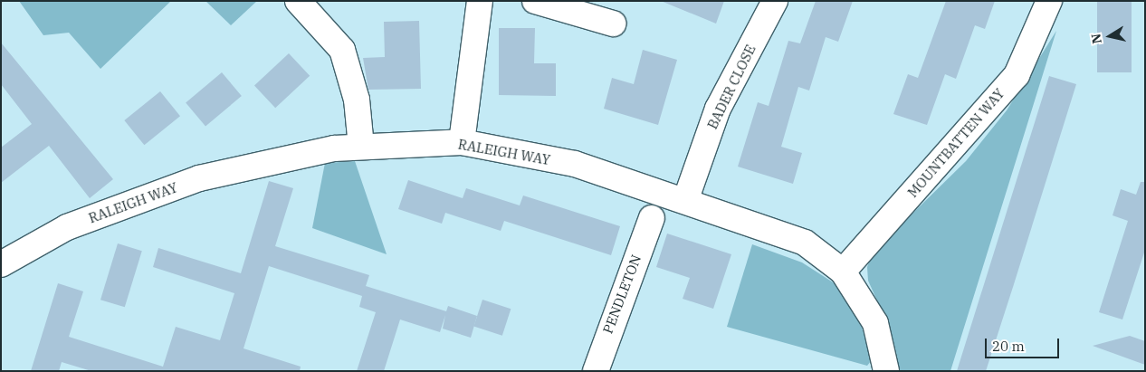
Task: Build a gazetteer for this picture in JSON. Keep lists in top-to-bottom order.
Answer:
{
  "streets": {
    "street": [
      "BADER CLOSE",
      "MOUNTBATTEN WAY",
      "RALEIGH WAY",
      "PENDLETON"
    ]
  },
  "crossings": [
    ["BADER CLOSE", "RALEIGH WAY"],
    ["MOUNTBATTEN WAY", "RALEIGH WAY"]
  ],
  "scale_bar": "20 m",
  "north": "left"
}
